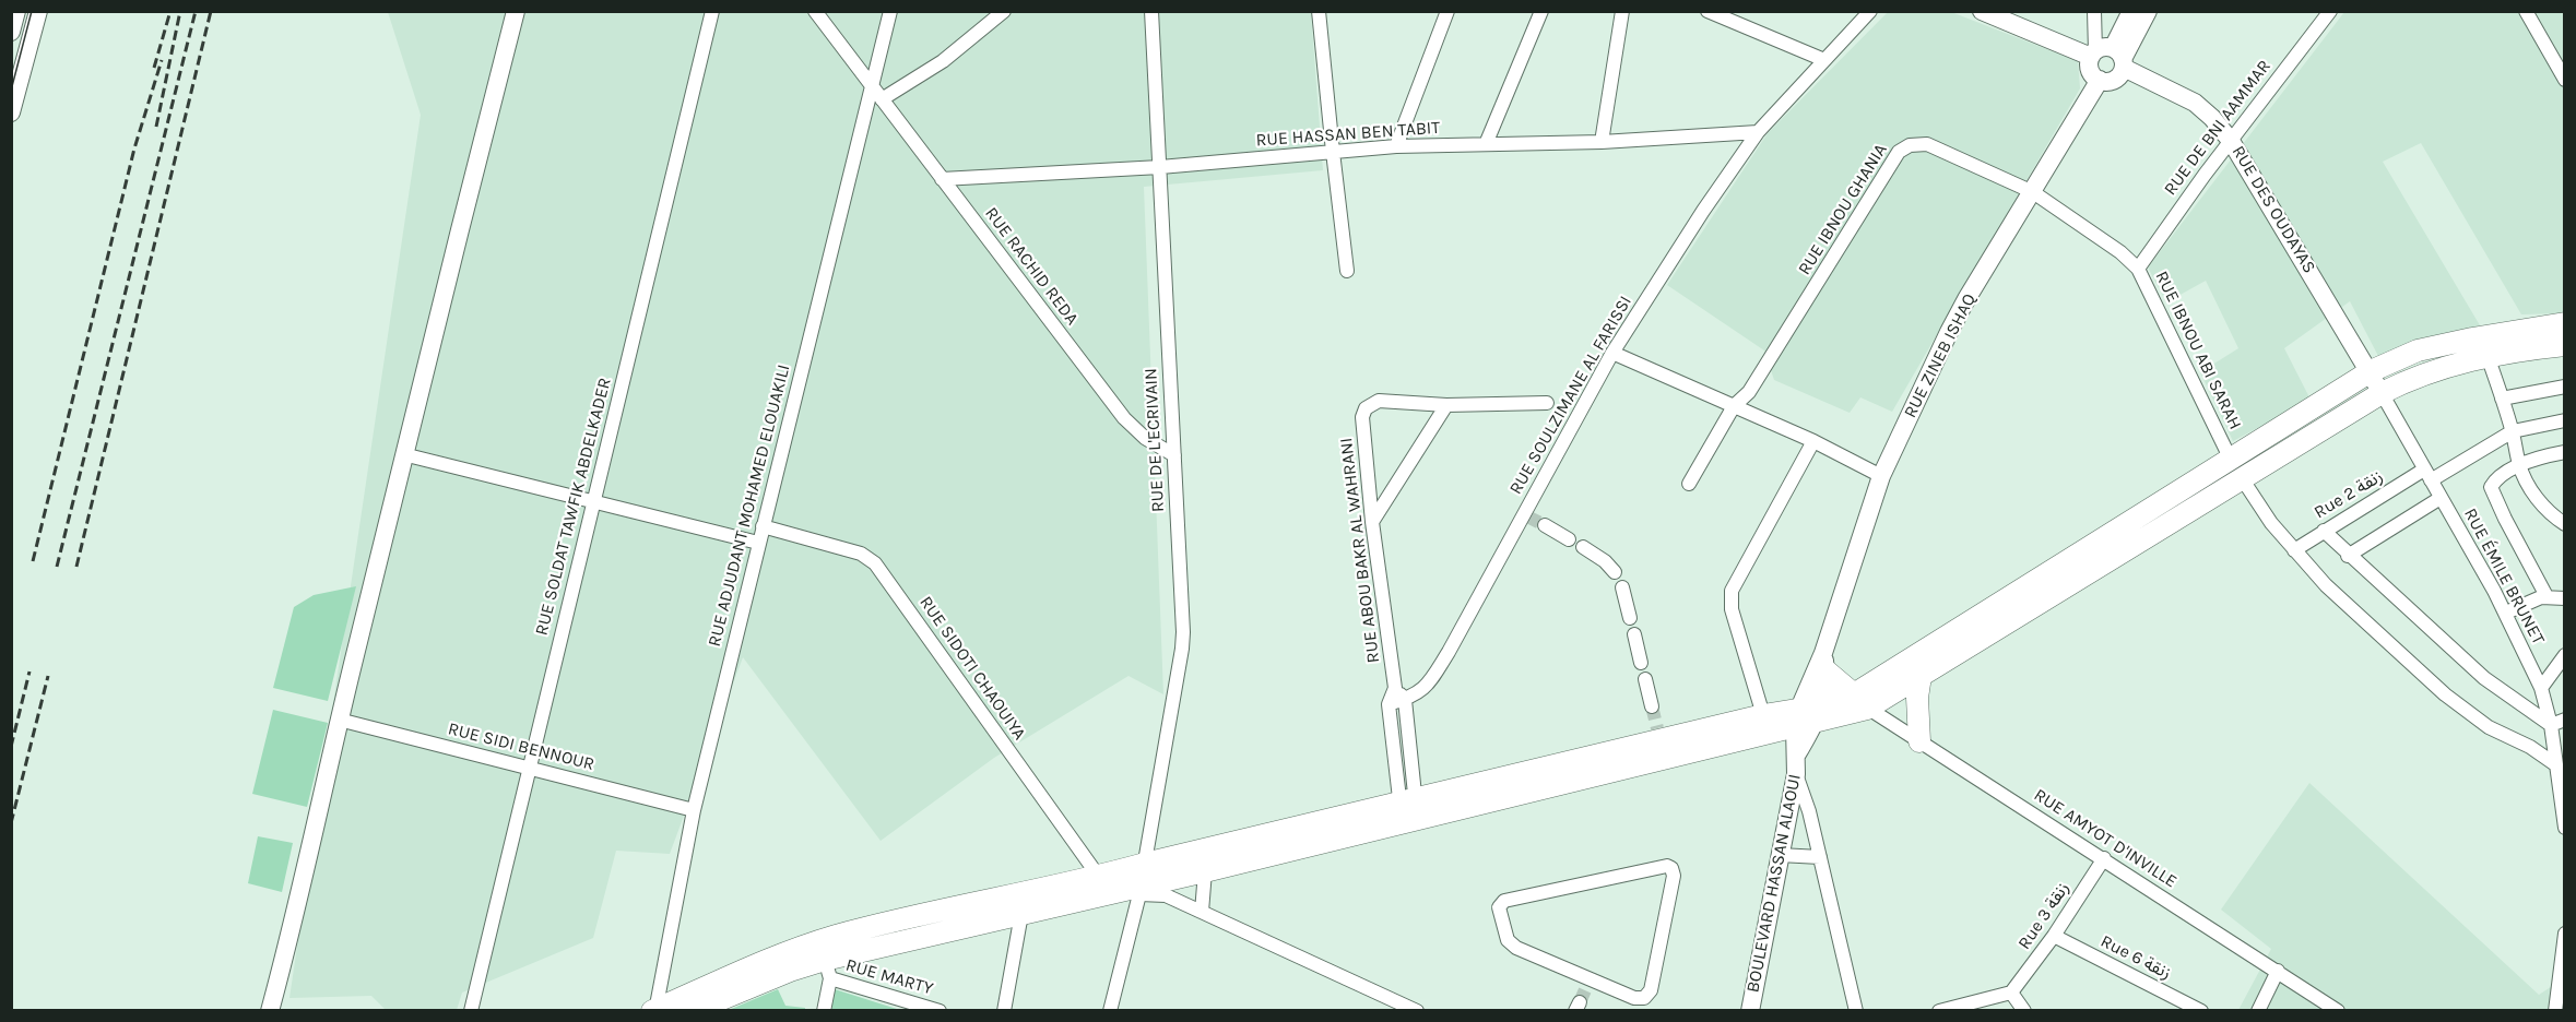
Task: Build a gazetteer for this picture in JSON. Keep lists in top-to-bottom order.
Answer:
{
  "streets": {
    "street": [
      "RUE DE BNI AAMMAR",
      "RUE HASSAN BEN TABIT",
      "RUE IBNOU GHANIA",
      "RUE DES OUDAYAS",
      "RUE RACHID REDA",
      "RUE IBNOU ABI SARAH",
      "RUE ZINEB ISHAQ",
      "RUE SOULZIMANE AL FARISSI",
      "RUE DE L'ECRIVAIN",
      "Rue 2 زنقة",
      "RUE ADJUDANT MOHAMED ELOUAKILI",
      "RUE SOLDAT TAWFIK ABDELKADER",
      "RUE ABOU BAKR AL WAHRANI",
      "RUE ÉMILE BRUNET",
      "RUE SIDOTI CHAOUIYA",
      "RUE SIDI BENNOUR",
      "RUE AMYOT D'INVILLE",
      "BOULEVARD HASSAN ALAOUI",
      "Rue 3 زنقة",
      "Rue 6 زنقة",
      "RUE MARTY"
    ]
  },
  "crossings": [
    ["RUE DE BNI AAMMAR", "RUE DES OUDAYAS"],
    ["RUE DE BNI AAMMAR", "RUE IBNOU ABI SARAH"],
    ["RUE HASSAN BEN TABIT", "RUE RACHID REDA"],
    ["RUE HASSAN BEN TABIT", "RUE SOULZIMANE AL FARISSI"],
    ["RUE HASSAN BEN TABIT", "RUE DE L'ECRIVAIN"],
    ["RUE IBNOU GHANIA", "RUE IBNOU ABI SARAH"],
    ["RUE IBNOU GHANIA", "RUE ZINEB ISHAQ"],
    ["RUE DES OUDAYAS", "RUE ÉMILE BRUNET"],
    ["RUE RACHID REDA", "RUE DE L'ECRIVAIN"],
    ["RUE RACHID REDA", "RUE ADJUDANT MOHAMED ELOUAKILI"],
    ["RUE IBNOU ABI SARAH", "RUE ZINEB ISHAQ"],
    ["RUE ZINEB ISHAQ", "BOULEVARD HASSAN ALAOUI"],
    ["RUE SOULZIMANE AL FARISSI", "RUE ABOU BAKR AL WAHRANI"],
    ["Rue 2 زنقة", "RUE ÉMILE BRUNET"],
    ["RUE ADJUDANT MOHAMED ELOUAKILI", "RUE SIDOTI CHAOUIYA"],
    ["RUE ADJUDANT MOHAMED ELOUAKILI", "RUE SIDI BENNOUR"],
    ["RUE SOLDAT TAWFIK ABDELKADER", "RUE SIDI BENNOUR"],
    ["RUE AMYOT D'INVILLE", "Rue 3 زنقة"],
    ["Rue 3 زنقة", "Rue 6 زنقة"]
  ]
}
